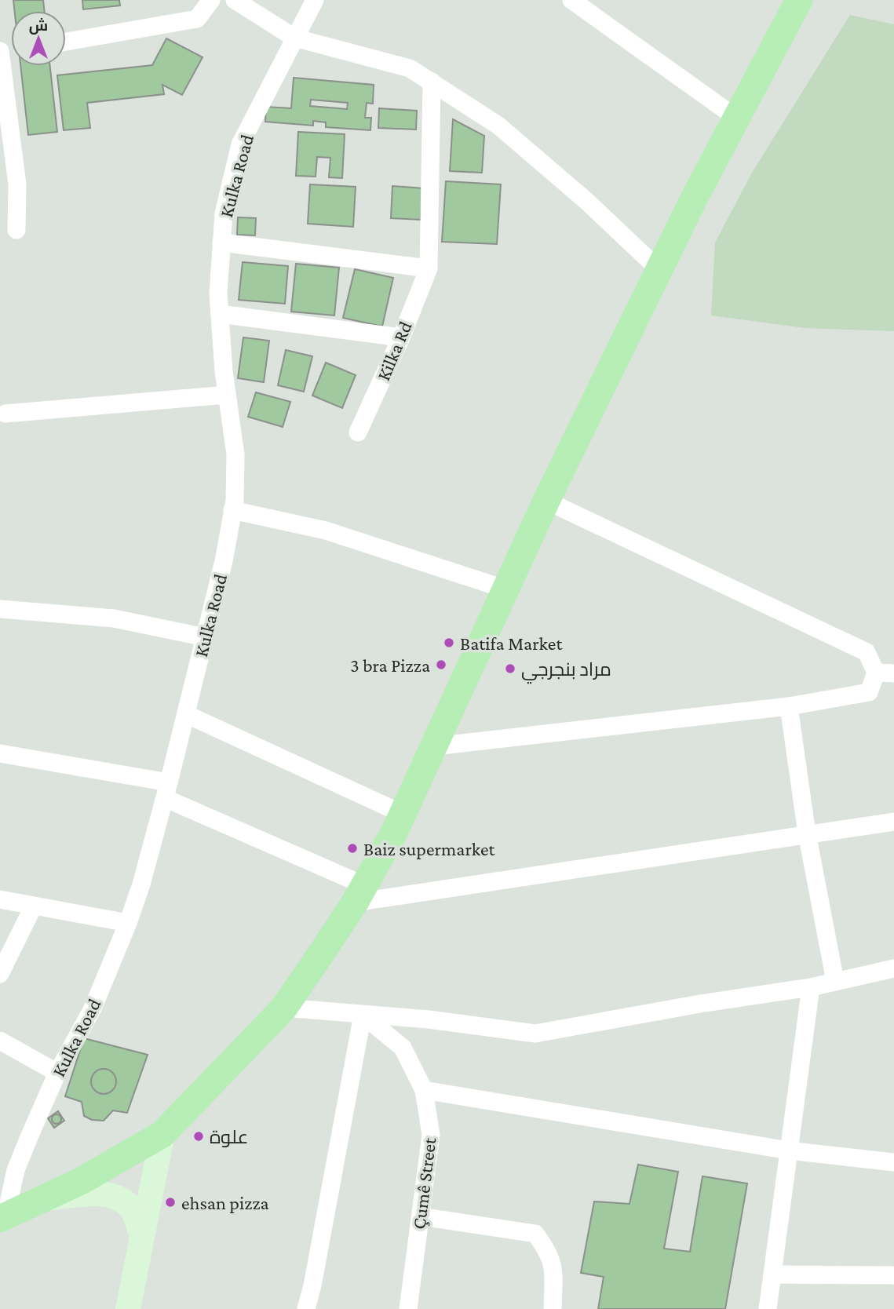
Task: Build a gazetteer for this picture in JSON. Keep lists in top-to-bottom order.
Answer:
{
  "streets": {
    "street": ["Kulka Road", "Kilka Rd", "Çumê Street"]
  },
  "places": [
    "Batifa Market",
    "3 bra Pizza",
    "مراد بنجرجي",
    "Baiz supermarket",
    "علوة",
    "ehsan pizza"
  ],
  "north": "top"
}
